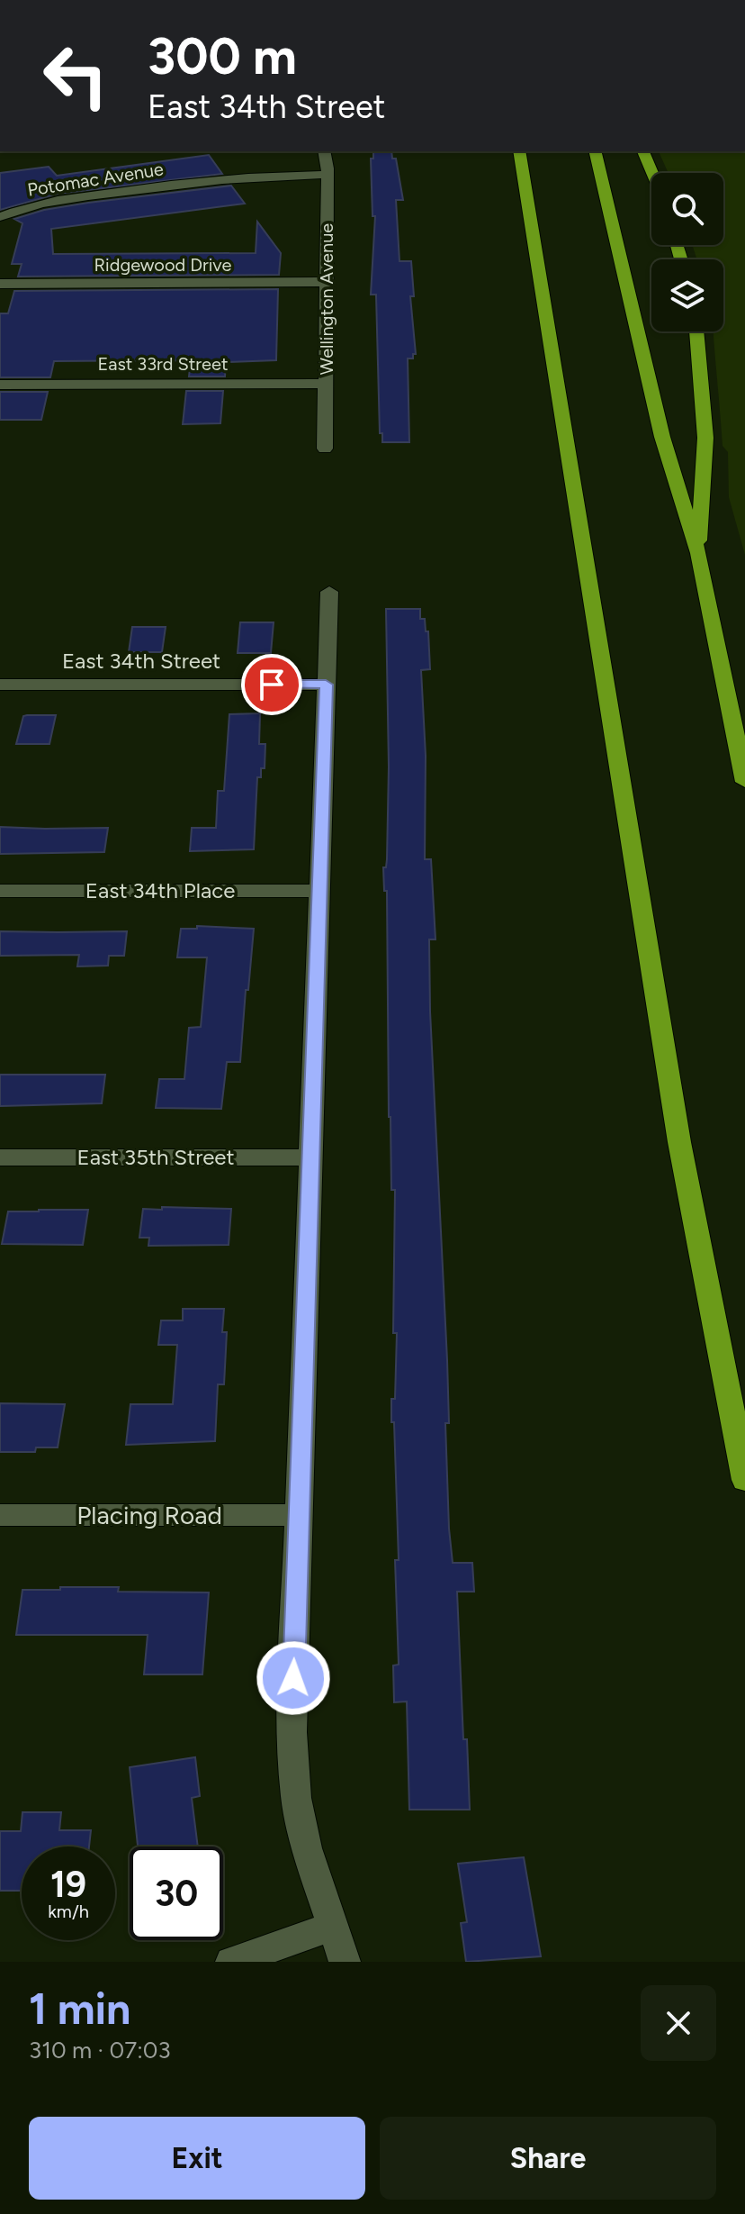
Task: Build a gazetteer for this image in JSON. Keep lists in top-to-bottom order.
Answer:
{
  "streets": {
    "street": [
      "Potomac Avenue",
      "Ridgewood Drive",
      "Wellington Avenue",
      "East 33rd Street",
      "East 34th Street",
      "East 34th Place",
      "East 35th Street",
      "Placing Road"
    ]
  },
  "crossings": [
    ["Potomac Avenue", "Wellington Avenue"],
    ["Ridgewood Drive", "Wellington Avenue"],
    ["Wellington Avenue", "East 33rd Street"]
  ],
  "page": {
    "turn": ["300 m", "East 34th Street"],
    "speed": "19 km/h",
    "limit": "30",
    "heading": ["1 min", "310 m · 07:03"],
    "buttons": ["Exit", "Share"]
  }
}
